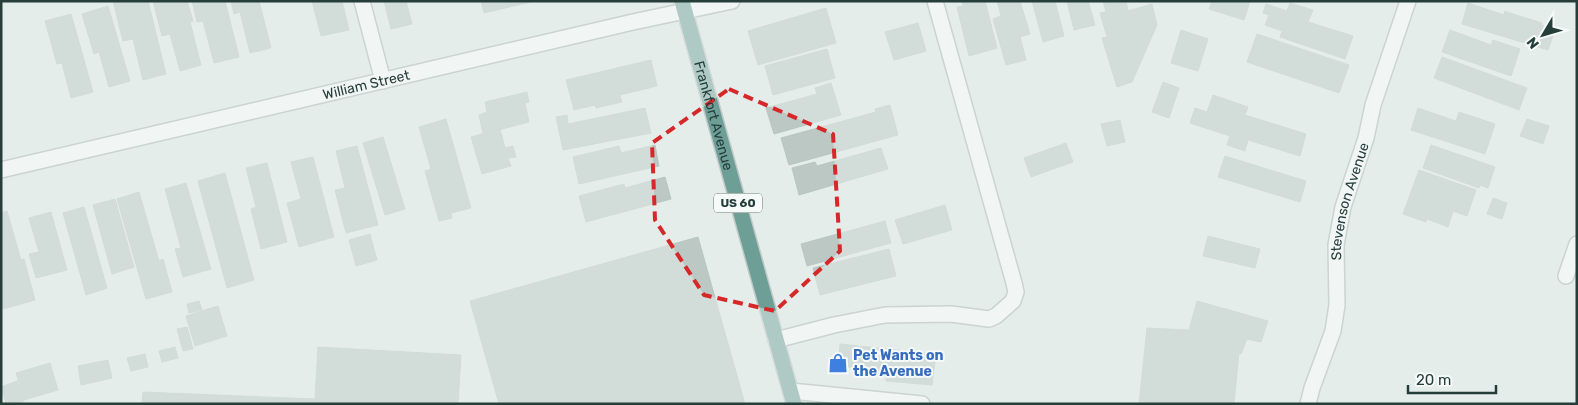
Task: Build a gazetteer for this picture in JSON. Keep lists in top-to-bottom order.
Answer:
{
  "streets": {
    "main road": ["Frankfort Avenue", "US 60"],
    "street": ["William Street", "Stevenson Avenue"]
  },
  "crossings": [
    ["William Street", "Frankfort Avenue"]
  ],
  "places": {
    "shop": ["Pet Wants on the Avenue"]
  },
  "scale_bar": "20 m",
  "north": "bottom left"
}
